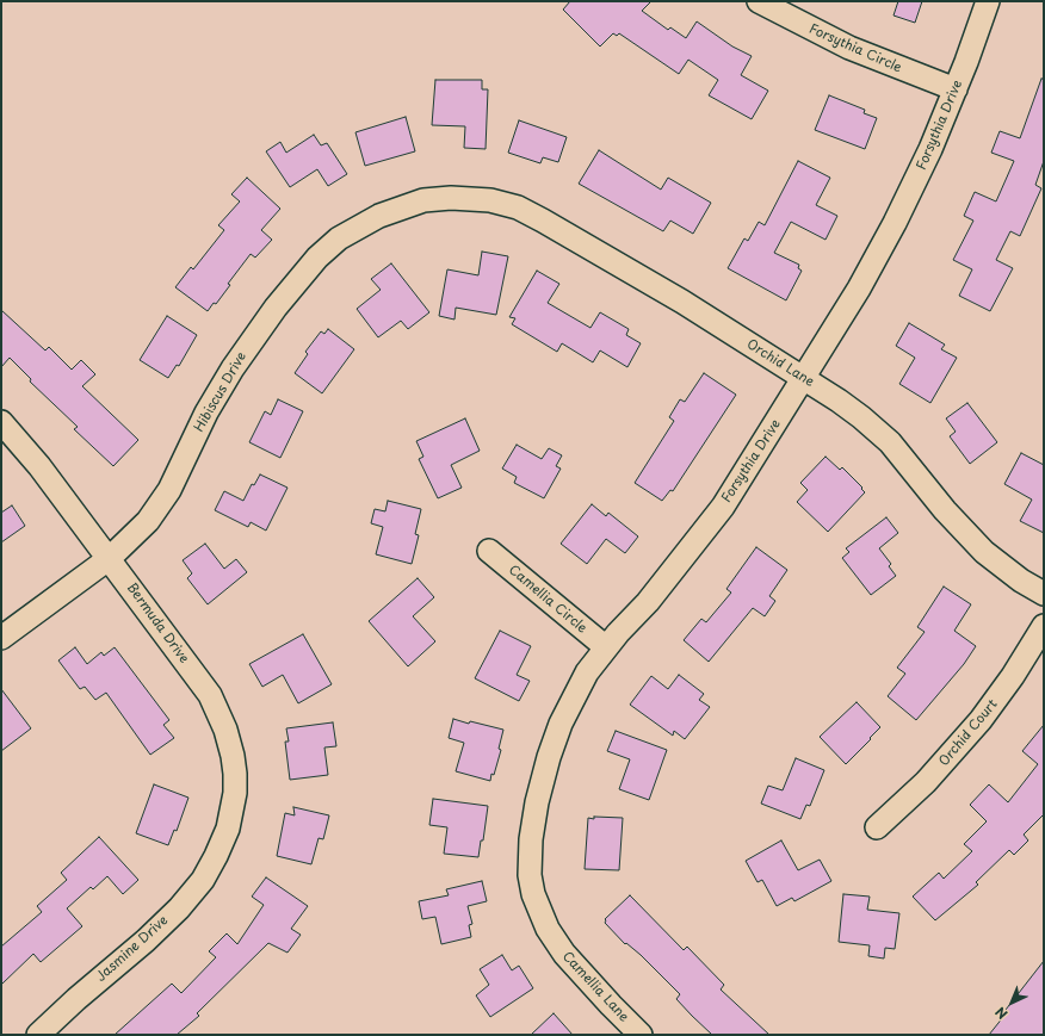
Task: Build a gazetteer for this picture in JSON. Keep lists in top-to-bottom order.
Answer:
{
  "streets": {
    "street": [
      "Forsythia Circle",
      "Forsythia Drive",
      "Orchid Lane",
      "Hibiscus Drive",
      "Camellia Circle",
      "Bermuda Drive",
      "Orchid Court",
      "Jasmine Drive",
      "Camellia Lane"
    ]
  },
  "crossings": [
    ["Forsythia Circle", "Forsythia Drive"],
    ["Forsythia Drive", "Orchid Lane"],
    ["Forsythia Drive", "Camellia Circle"],
    ["Forsythia Drive", "Camellia Lane"],
    ["Orchid Lane", "Hibiscus Drive"],
    ["Hibiscus Drive", "Bermuda Drive"],
    ["Bermuda Drive", "Jasmine Drive"]
  ],
  "north": "bottom left"
}
